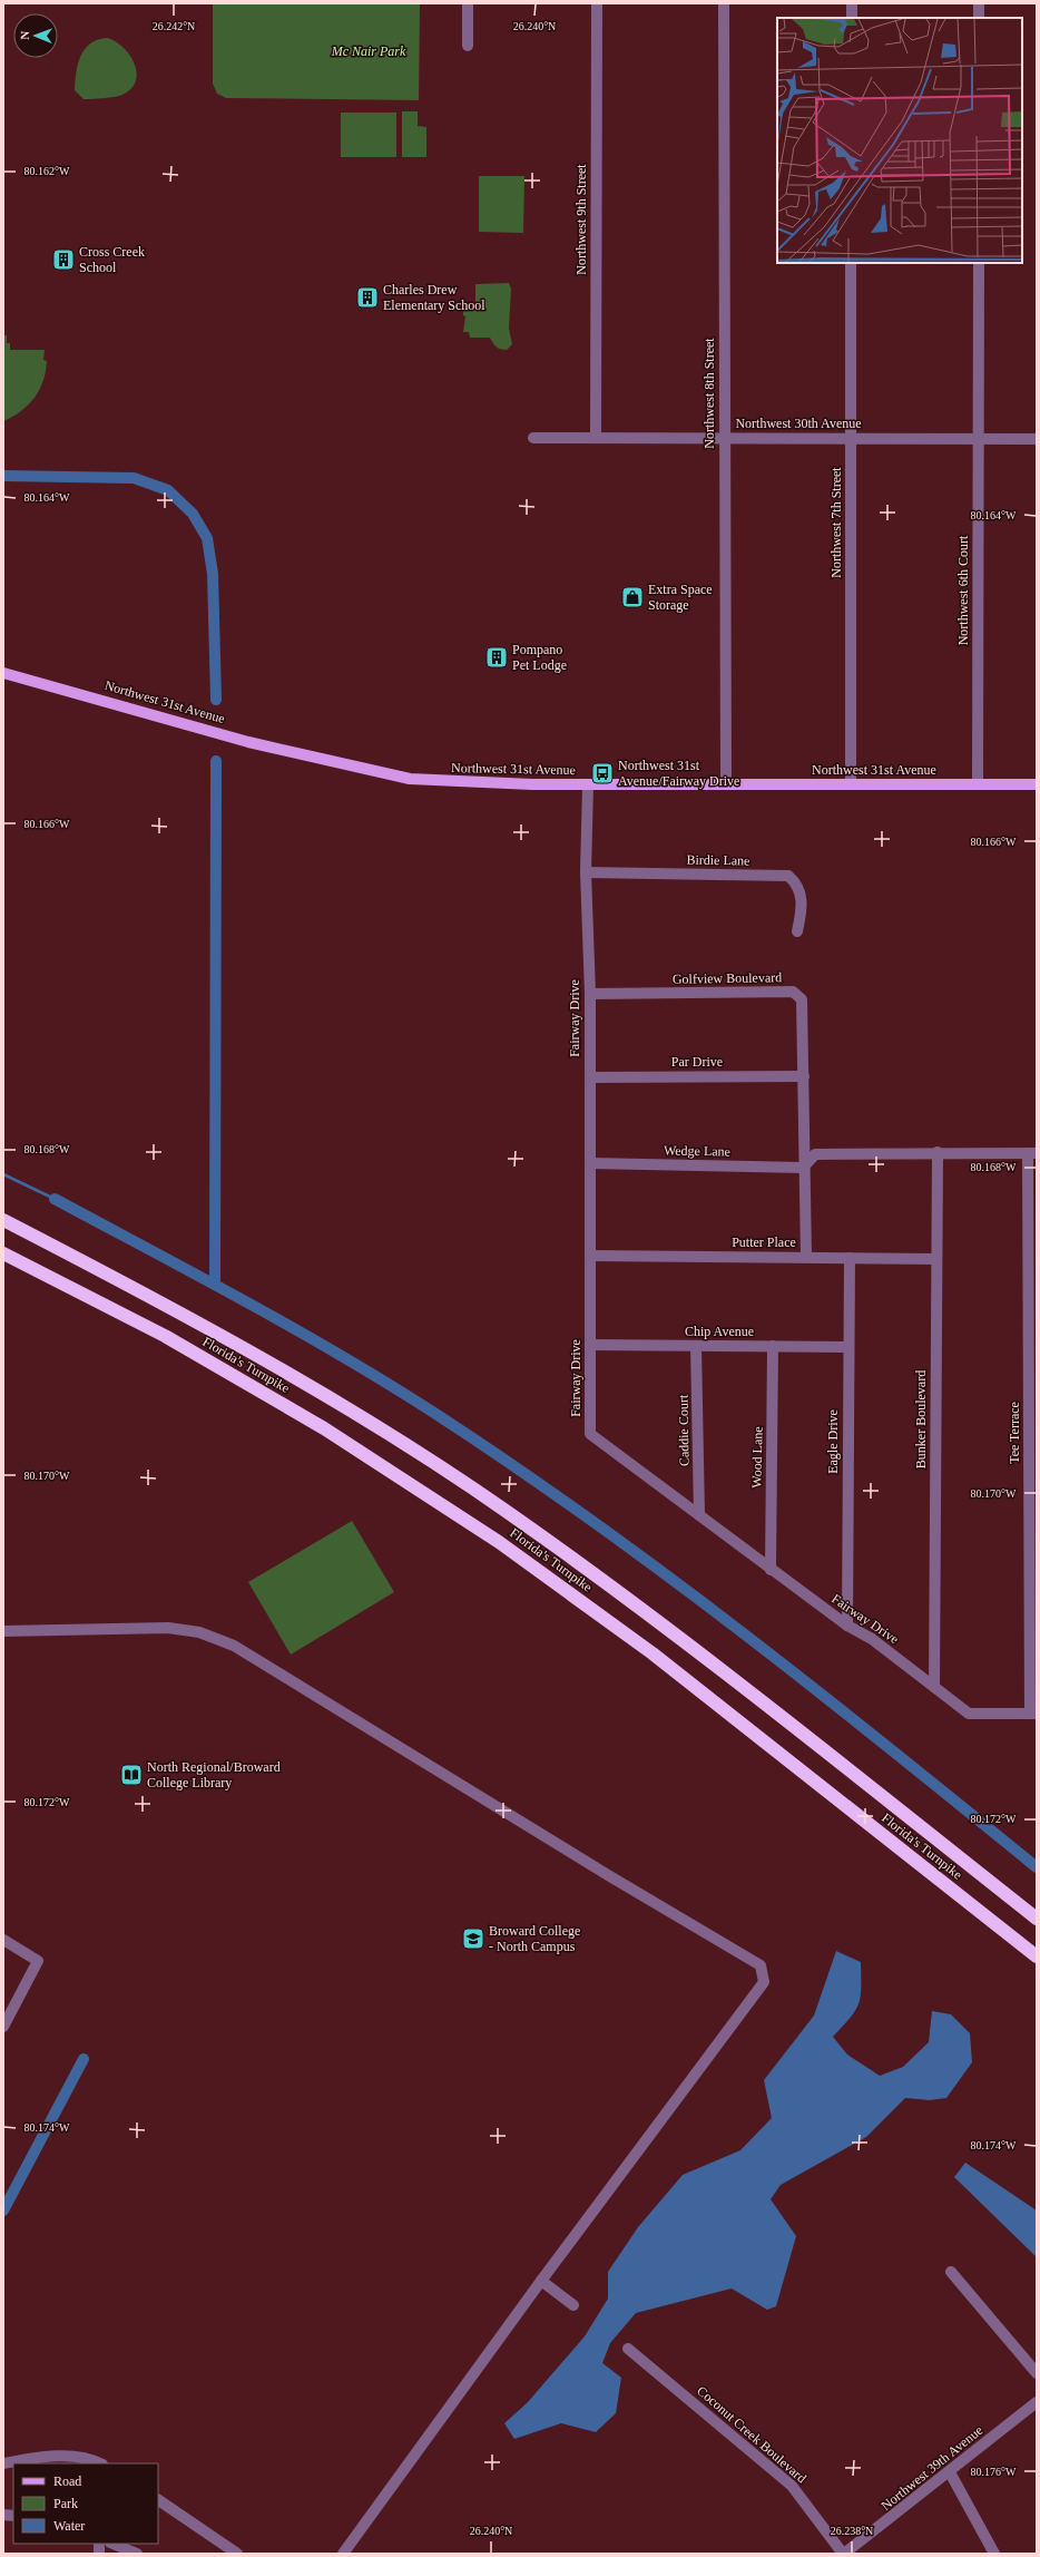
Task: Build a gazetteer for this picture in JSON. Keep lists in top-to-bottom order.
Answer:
{
  "streets": {
    "highway": ["Florida's Turnpike"],
    "main road": ["Northwest 31st Avenue"],
    "street": [
      "Northwest 9th Street",
      "Northwest 8th Street",
      "Northwest 30th Avenue",
      "Northwest 7th Street",
      "Northwest 6th Court",
      "Birdie Lane",
      "Golfview Boulevard",
      "Fairway Drive",
      "Par Drive",
      "Wedge Lane",
      "Putter Place",
      "Chip Avenue",
      "Bunker Boulevard",
      "Caddie Court",
      "Tee Terrace",
      "Eagle Drive",
      "Wood Lane",
      "Coconut Creek Boulevard",
      "Northwest 39th Avenue"
    ]
  },
  "crossings": [
    ["Northwest 9th Street", "Northwest 30th Avenue"],
    ["Northwest 8th Street", "Northwest 30th Avenue"],
    ["Northwest 8th Street", "Northwest 31st Avenue"],
    ["Northwest 30th Avenue", "Northwest 7th Street"],
    ["Northwest 30th Avenue", "Northwest 6th Court"],
    ["Northwest 7th Street", "Northwest 31st Avenue"],
    ["Northwest 6th Court", "Northwest 31st Avenue"],
    ["Northwest 31st Avenue", "Fairway Drive"],
    ["Birdie Lane", "Fairway Drive"],
    ["Golfview Boulevard", "Fairway Drive"],
    ["Golfview Boulevard", "Par Drive"],
    ["Golfview Boulevard", "Wedge Lane"],
    ["Golfview Boulevard", "Putter Place"],
    ["Fairway Drive", "Par Drive"],
    ["Fairway Drive", "Wedge Lane"],
    ["Fairway Drive", "Putter Place"],
    ["Fairway Drive", "Chip Avenue"],
    ["Fairway Drive", "Bunker Boulevard"],
    ["Fairway Drive", "Caddie Court"],
    ["Fairway Drive", "Tee Terrace"],
    ["Fairway Drive", "Eagle Drive"],
    ["Fairway Drive", "Wood Lane"],
    ["Putter Place", "Bunker Boulevard"],
    ["Putter Place", "Eagle Drive"],
    ["Chip Avenue", "Caddie Court"],
    ["Chip Avenue", "Eagle Drive"],
    ["Chip Avenue", "Wood Lane"],
    ["Coconut Creek Boulevard", "Northwest 39th Avenue"]
  ],
  "parks": ["Mc Nair Park"],
  "places": {
    "building": ["Cross Creek School", "Charles Drew Elementary School", "Pompano Pet Lodge"],
    "shop": ["Extra Space Storage"],
    "bus stop": ["Northwest 31st Avenue/Fairway Drive"],
    "library": ["North Regional/Broward College Library"],
    "school or university": ["Broward College - North Campus"]
  },
  "legend": ["Road", "Park", "Water"],
  "north": "left",
  "coordinates": [
    "26.242°N",
    "26.240°N",
    "80.162°W",
    "80.164°W",
    "80.166°W",
    "80.168°W",
    "80.170°W",
    "80.172°W",
    "80.174°W",
    "80.176°W",
    "26.238°N"
  ]
}
